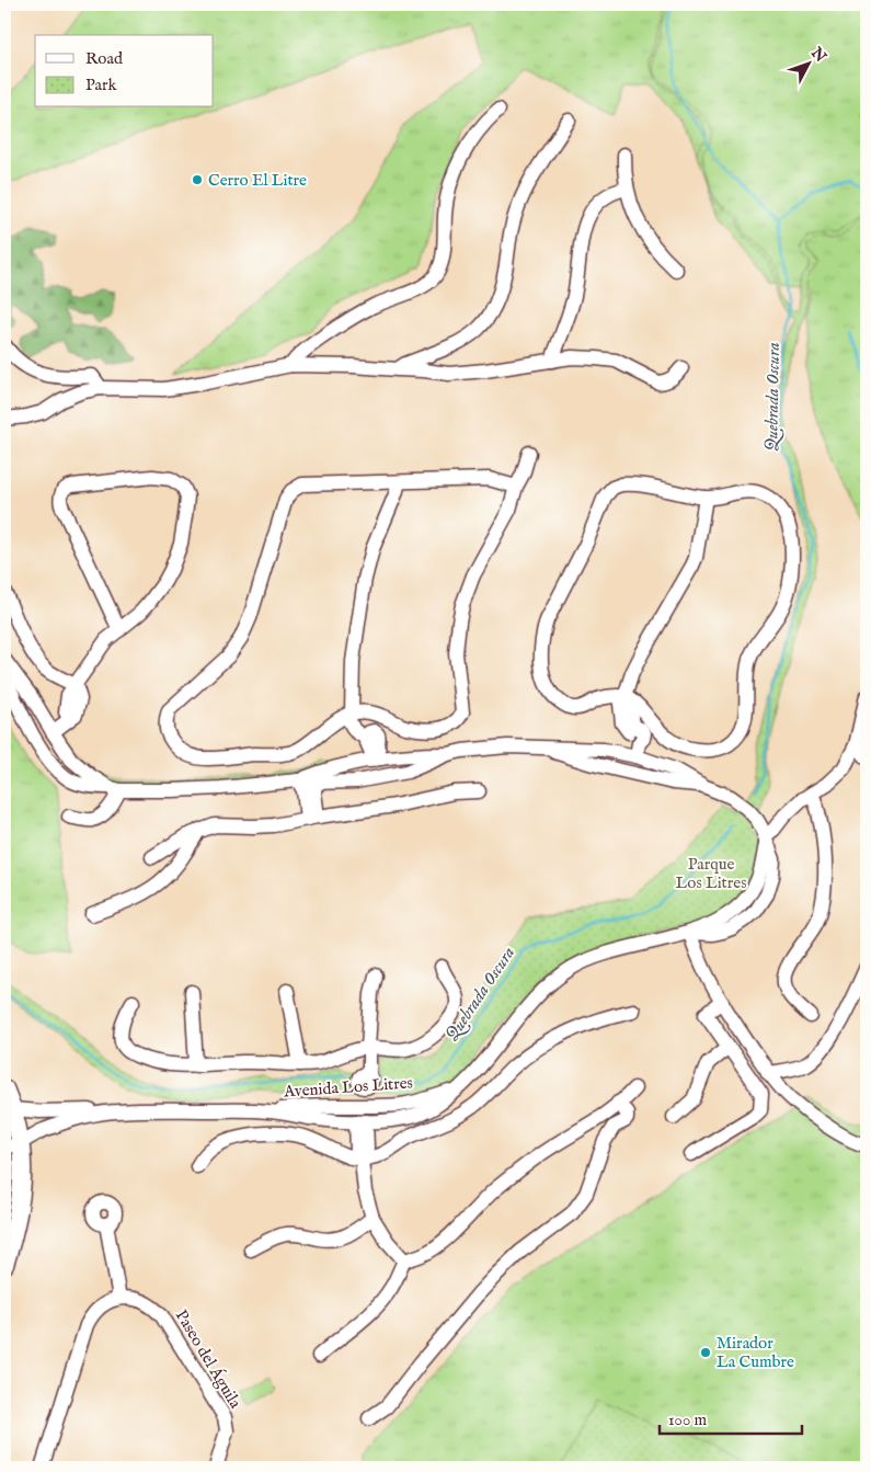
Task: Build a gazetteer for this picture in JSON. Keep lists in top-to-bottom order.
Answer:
{
  "streets": {
    "street": ["Avenida Los Litres", "Paseo del Águila"]
  },
  "water": ["Quebrada Oscura"],
  "parks": ["Parque Los Litres"],
  "places": ["Cerro El Litre", "Mirador La Cumbre"],
  "legend": ["Road", "Park"],
  "scale_bar": "100 m",
  "north": "top right"
}
